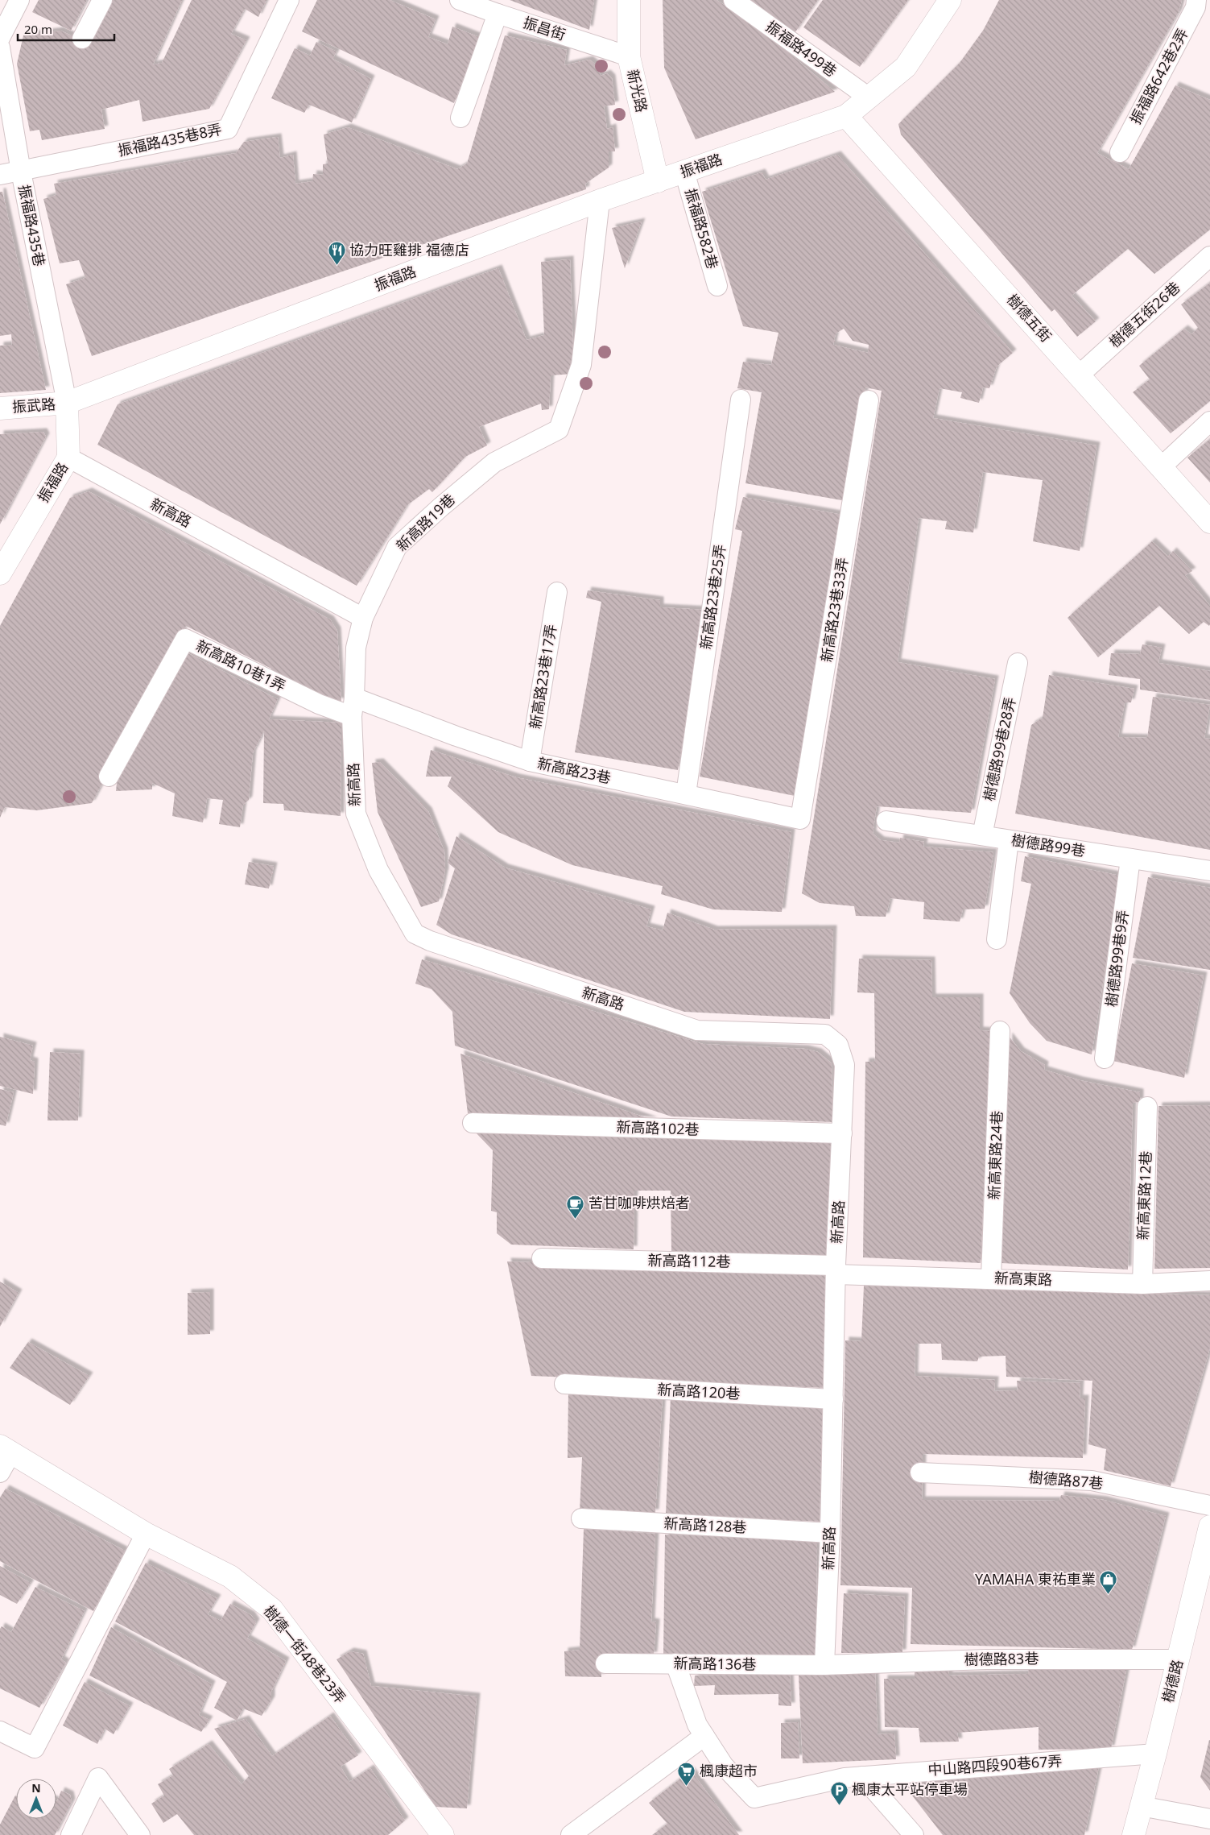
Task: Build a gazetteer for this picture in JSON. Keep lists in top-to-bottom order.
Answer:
{
  "streets": {
    "street": [
      "新光路",
      "振福路",
      "樹德五街",
      "振武路",
      "樹德一街48巷23弄",
      "樹德路"
    ],
    "lane": [
      "振昌街",
      "振福路499巷",
      "振福路642巷2弄",
      "振福路435巷8弄",
      "振福路435巷",
      "振福路582巷",
      "樹德五街26巷",
      "新高路",
      "新高路19巷",
      "新高路23巷25弄",
      "新高路23巷33弄",
      "新高路10巷1弄",
      "新高路23巷17弄",
      "樹德路99巷28弄",
      "新高路23巷",
      "樹德路99巷",
      "樹德路99巷9弄",
      "新高路102巷",
      "新高東路24巷",
      "新高東路12巷",
      "新高路112巷",
      "新高東路",
      "新高路120巷",
      "樹德路87巷",
      "新高路128巷",
      "樹德路83巷",
      "新高路136巷",
      "中山路四段90巷67弄"
    ]
  },
  "crossings": [
    ["振昌街", "新光路"],
    ["振福路499巷", "振福路"],
    ["新光路", "振福路"],
    ["振福路435巷8弄", "振福路435巷"],
    ["振福路", "振福路435巷"],
    ["振福路", "振福路582巷"],
    ["振福路", "樹德五街"],
    ["振福路", "振武路"],
    ["振福路", "新高路"],
    ["振福路", "新高路19巷"],
    ["振福路435巷", "振武路"],
    ["樹德五街26巷", "樹德五街"],
    ["新高路", "新高路19巷"],
    ["新高路", "新高路10巷1弄"],
    ["新高路", "新高路23巷"],
    ["新高路", "新高路102巷"],
    ["新高路", "新高路112巷"],
    ["新高路", "新高東路"],
    ["新高路", "新高路120巷"],
    ["新高路", "新高路128巷"],
    ["新高路", "樹德路83巷"],
    ["新高路", "新高路136巷"],
    ["新高路23巷25弄", "新高路23巷"],
    ["新高路23巷33弄", "新高路23巷"],
    ["新高路10巷1弄", "新高路23巷"],
    ["新高路23巷17弄", "新高路23巷"],
    ["樹德路99巷28弄", "樹德路99巷"],
    ["樹德路99巷", "樹德路99巷9弄"],
    ["新高東路24巷", "新高東路"],
    ["新高東路12巷", "新高東路"],
    ["新高路112巷", "新高東路"],
    ["樹德路83巷", "新高路136巷"],
    ["樹德路83巷", "樹德路"],
    ["新高路136巷", "中山路四段90巷67弄"],
    ["樹德路", "中山路四段90巷67弄"]
  ],
  "places": {
    "restaurant": ["協力旺雞排 福德店"],
    "cafe": ["苦甘咖啡烘焙者"],
    "shop": ["YAMAHA 東祐車業"],
    "supermarket": ["楓康超市"],
    "parking": ["楓康太平站停車場"]
  },
  "scale_bar": "20 m",
  "north": "top"
}
